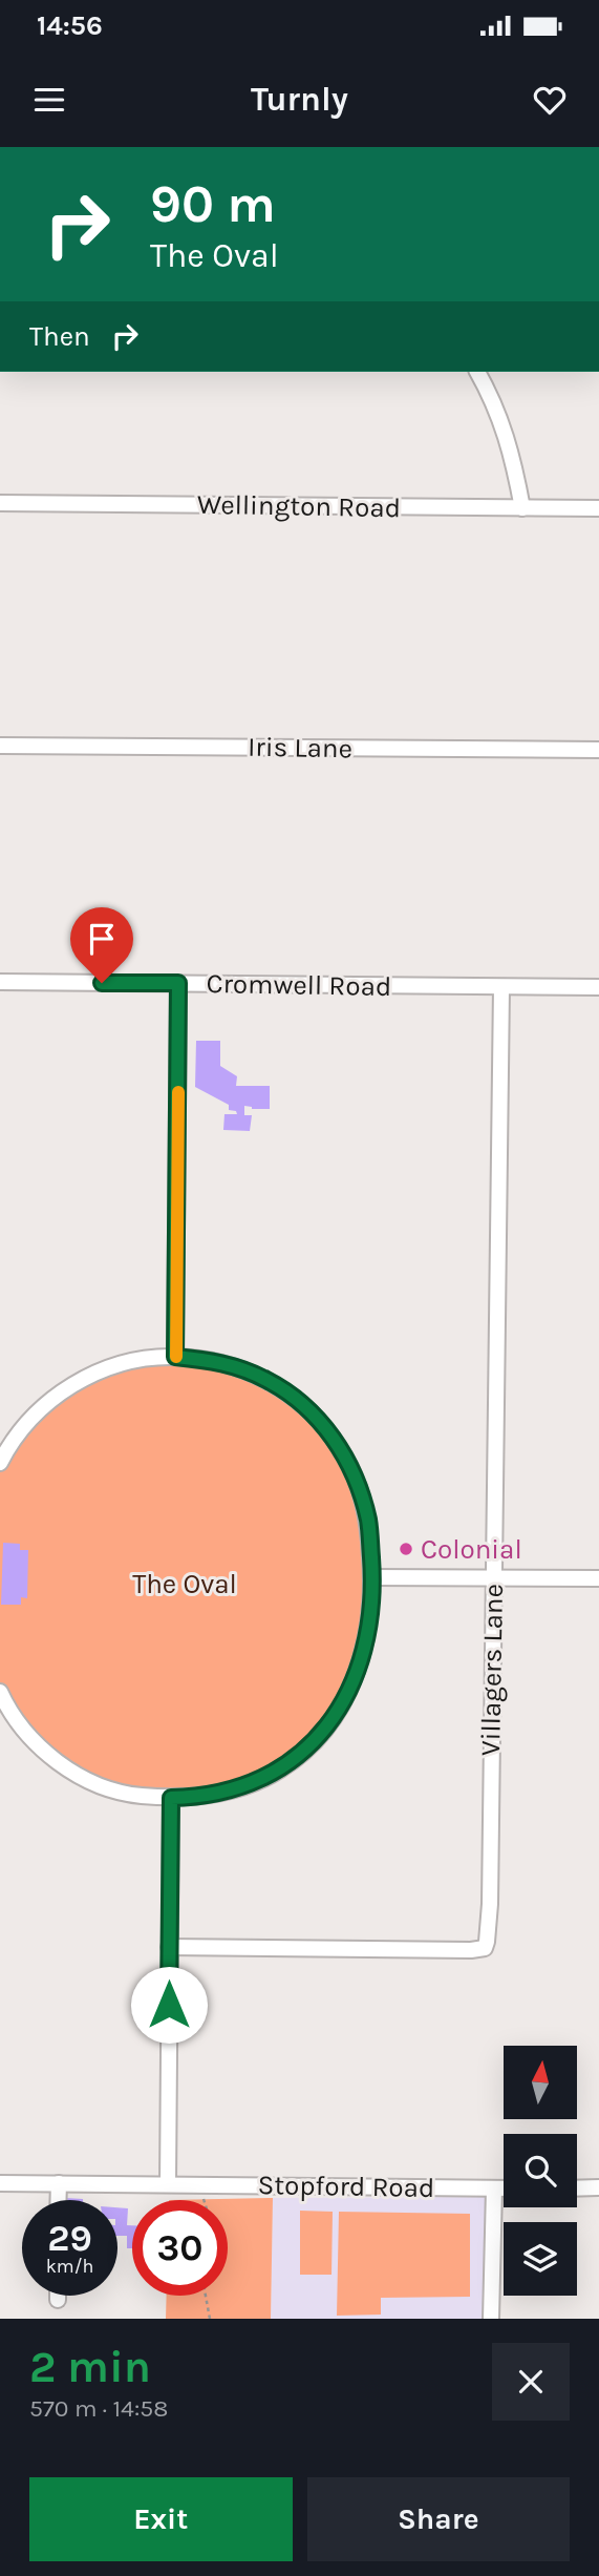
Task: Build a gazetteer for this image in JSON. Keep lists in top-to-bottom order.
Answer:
{
  "streets": {
    "street": [
      "Wellington Road",
      "Iris Lane",
      "Cromwell Road",
      "Villagers Lane",
      "Stopford Road"
    ]
  },
  "crossings": [
    ["Cromwell Road", "Villagers Lane"]
  ],
  "parks": ["The Oval"],
  "places": ["Colonial"],
  "north": "top",
  "page": {
    "status": "14:56",
    "header": "Turnly",
    "turn": ["90 m", "The Oval"],
    "then": "Then",
    "speed": "29 km/h",
    "limit": "30",
    "heading": ["2 min", "570 m · 14:58"],
    "buttons": ["Exit", "Share"]
  }
}
